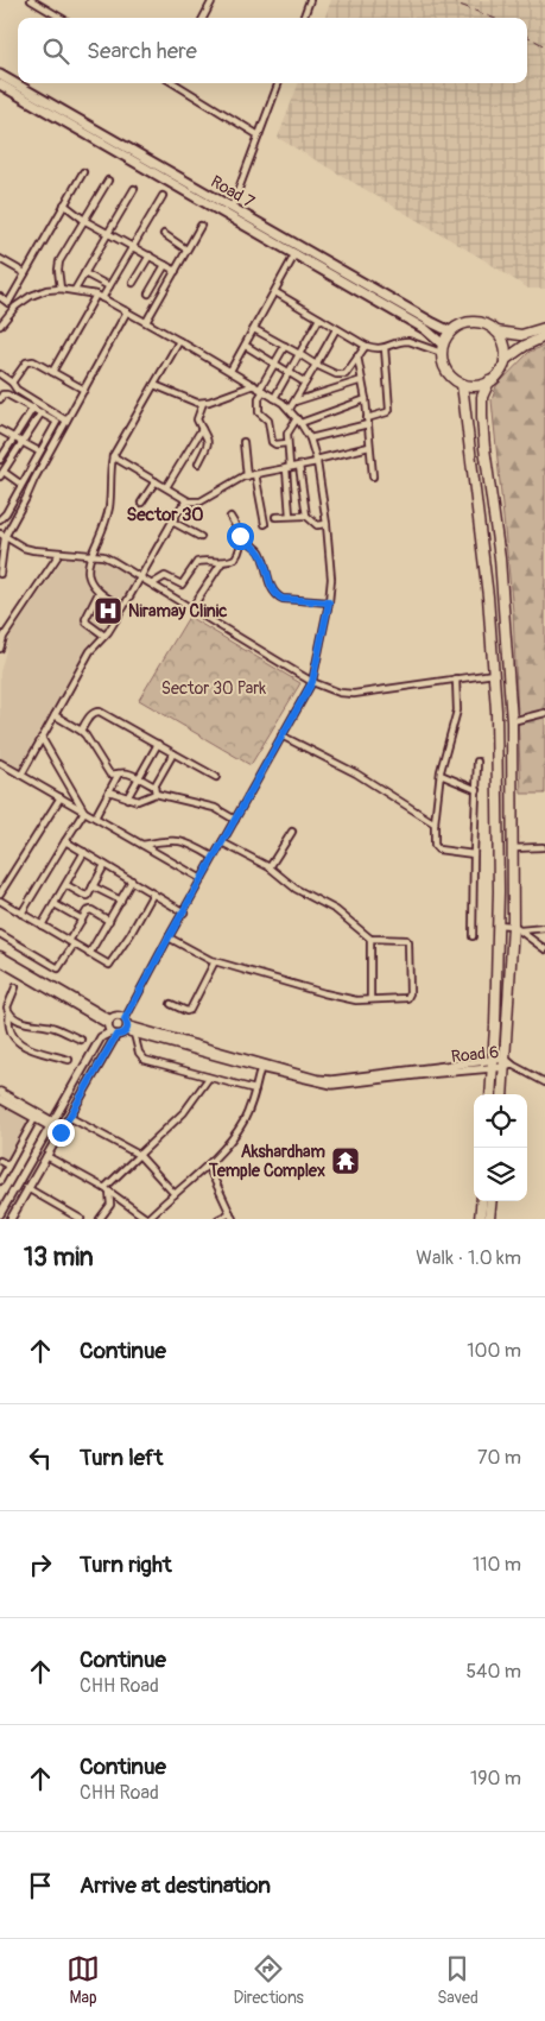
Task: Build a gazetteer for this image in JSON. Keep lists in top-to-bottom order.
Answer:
{
  "streets": {
    "main road": ["Road 7"],
    "street": ["Road 6"]
  },
  "districts": ["Sector 30"],
  "parks": ["Sector 30 Park"],
  "places": {
    "hospital": ["Niramay Clinic"],
    "temple": ["Akshardham Temple Complex"]
  },
  "page": {
    "search": "Search here",
    "heading": ["13 min", "Walk · 1.0 km"],
    "list": [
      ["Continue", "100 m"],
      ["Turn left", "70 m"],
      ["Turn right", "110 m"],
      ["Continue", "CHH Road", "540 m"],
      ["Continue", "CHH Road", "190 m"],
      "Arrive at destination"
    ],
    "nav": ["Map", "Directions", "Saved"]
  }
}
